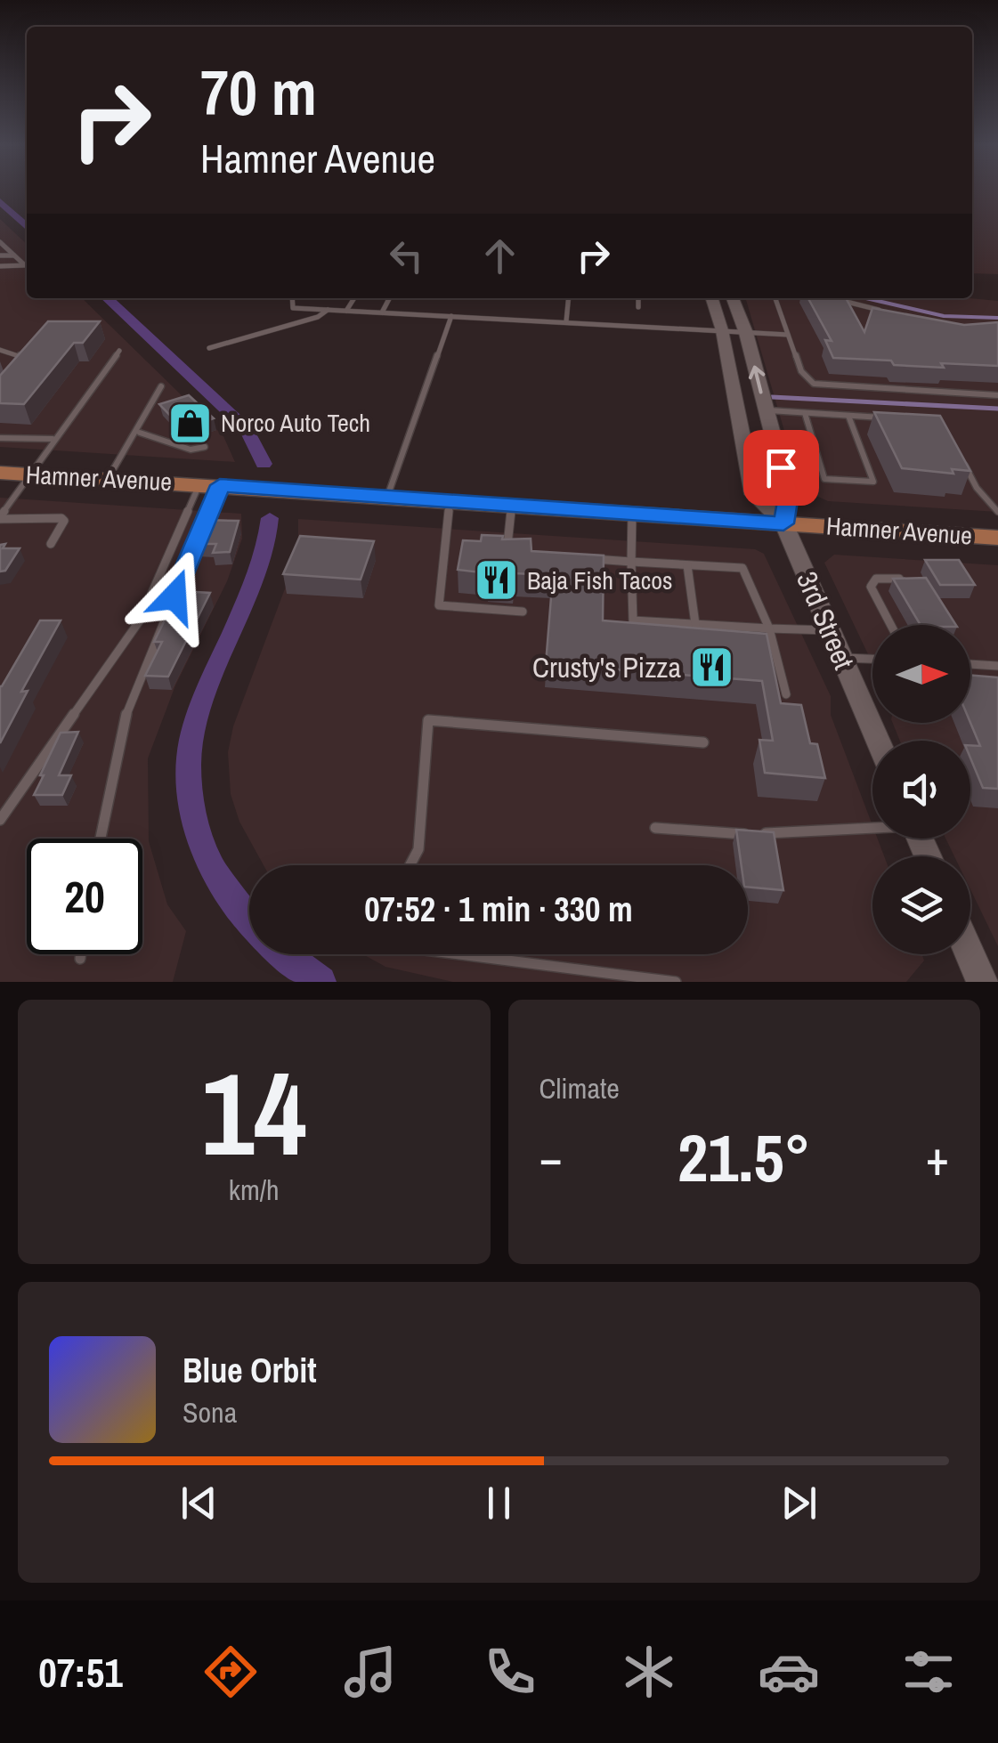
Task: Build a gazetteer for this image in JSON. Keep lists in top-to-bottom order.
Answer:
{
  "streets": {
    "main road": ["Hamner Avenue"],
    "street": ["3rd Street"]
  },
  "crossings": [
    ["Hamner Avenue", "3rd Street"]
  ],
  "places": {
    "shop": ["Norco Auto Tech"],
    "restaurant": ["Baja Fish Tacos", "Crusty's Pizza"]
  },
  "north": "right",
  "page": {
    "turn": ["70 m", "Hamner Avenue"],
    "limit": "20",
    "trip": "07:52 · 1 min · 330 m",
    "tile": [
      ["14", "km/h"],
      "Climate"
    ],
    "heat": ["−", "21.5°", "+"],
    "song": ["Blue Orbit", "Sona"],
    "tabs": "07:51"
  }
}
